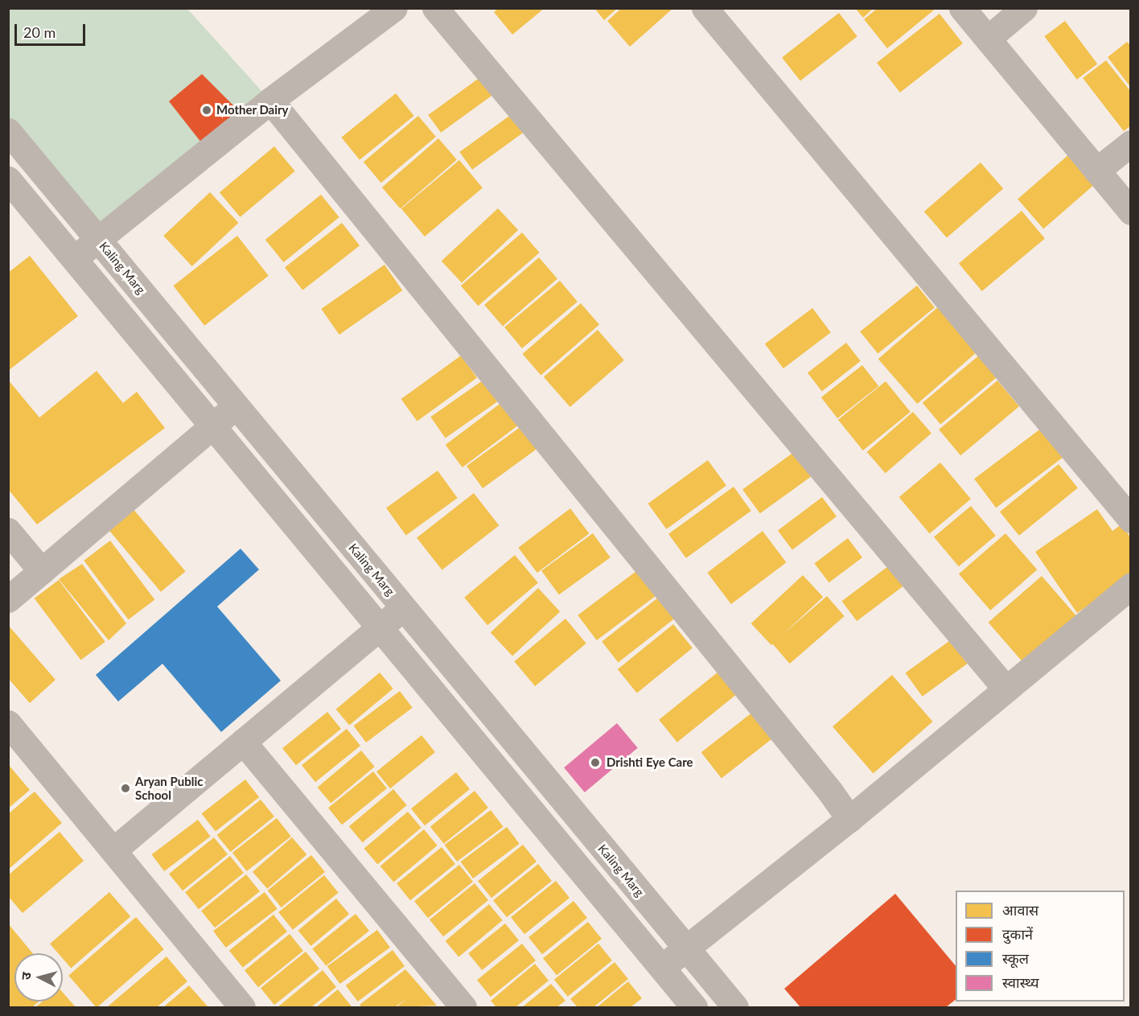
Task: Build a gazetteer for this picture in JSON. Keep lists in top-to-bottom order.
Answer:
{
  "streets": {
    "street": ["Kaling Marg"]
  },
  "places": ["Mother Dairy", "Drishti Eye Care", "Aryan Public School"],
  "legend": [
    "आवास",
    "दुकानें",
    "स्कूल",
    "स्वास्थ्य"
  ],
  "scale_bar": "20 m",
  "north": "left"
}
